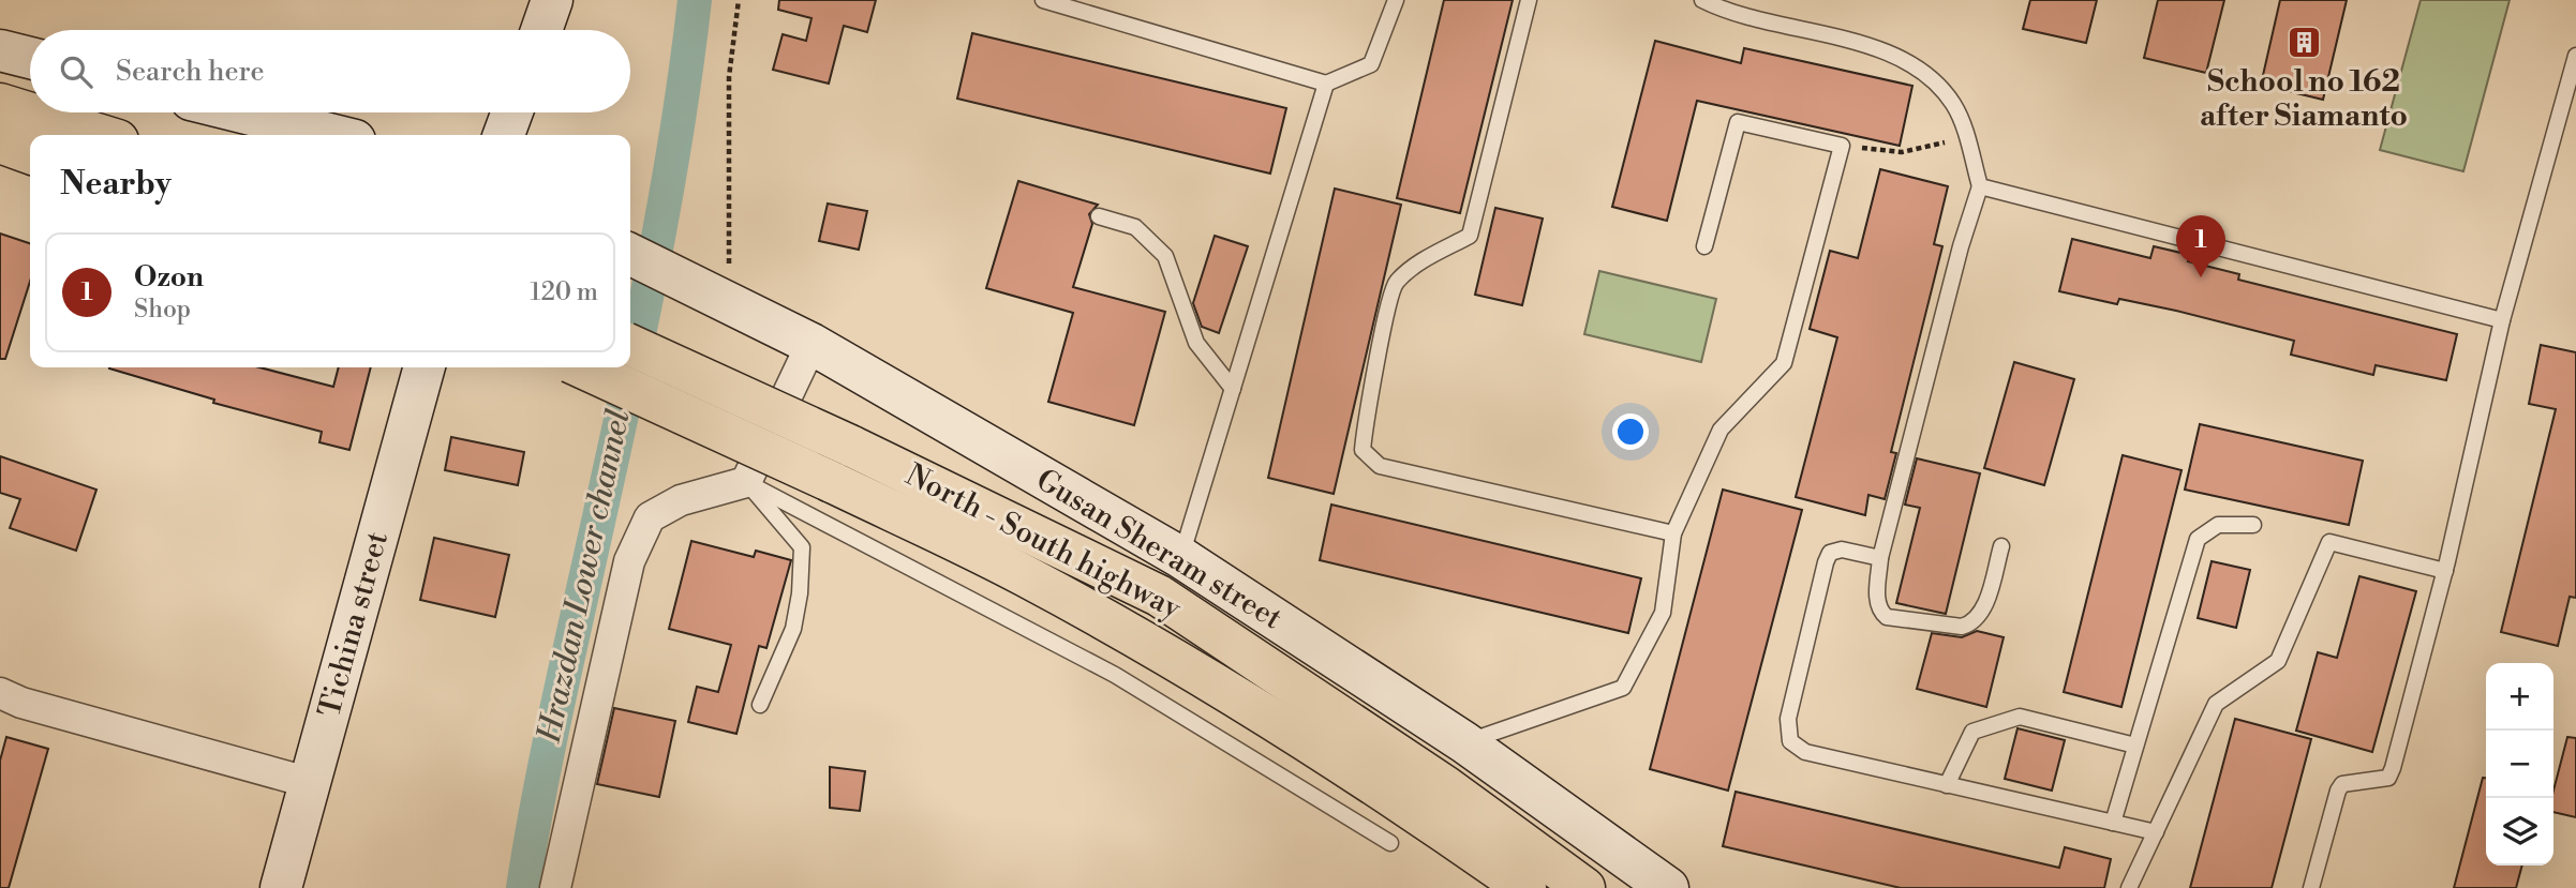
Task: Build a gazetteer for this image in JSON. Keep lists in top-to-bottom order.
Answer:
{
  "streets": {
    "highway": ["North - South highway"],
    "main road": ["Gusan Sheram street", "Tichina street"]
  },
  "water": ["Hrazdan Lower channel"],
  "places": {
    "building": ["School no 162 after Siamanto"]
  },
  "page": {
    "search": "Search here",
    "heading": "Nearby",
    "pins": "1",
    "list": [
      {
        "mark": "1",
        "name": "Ozon",
        "note": "Shop",
        "value": "120 m"
      }
    ],
    "map_buttons": ["+", "−"]
  }
}
